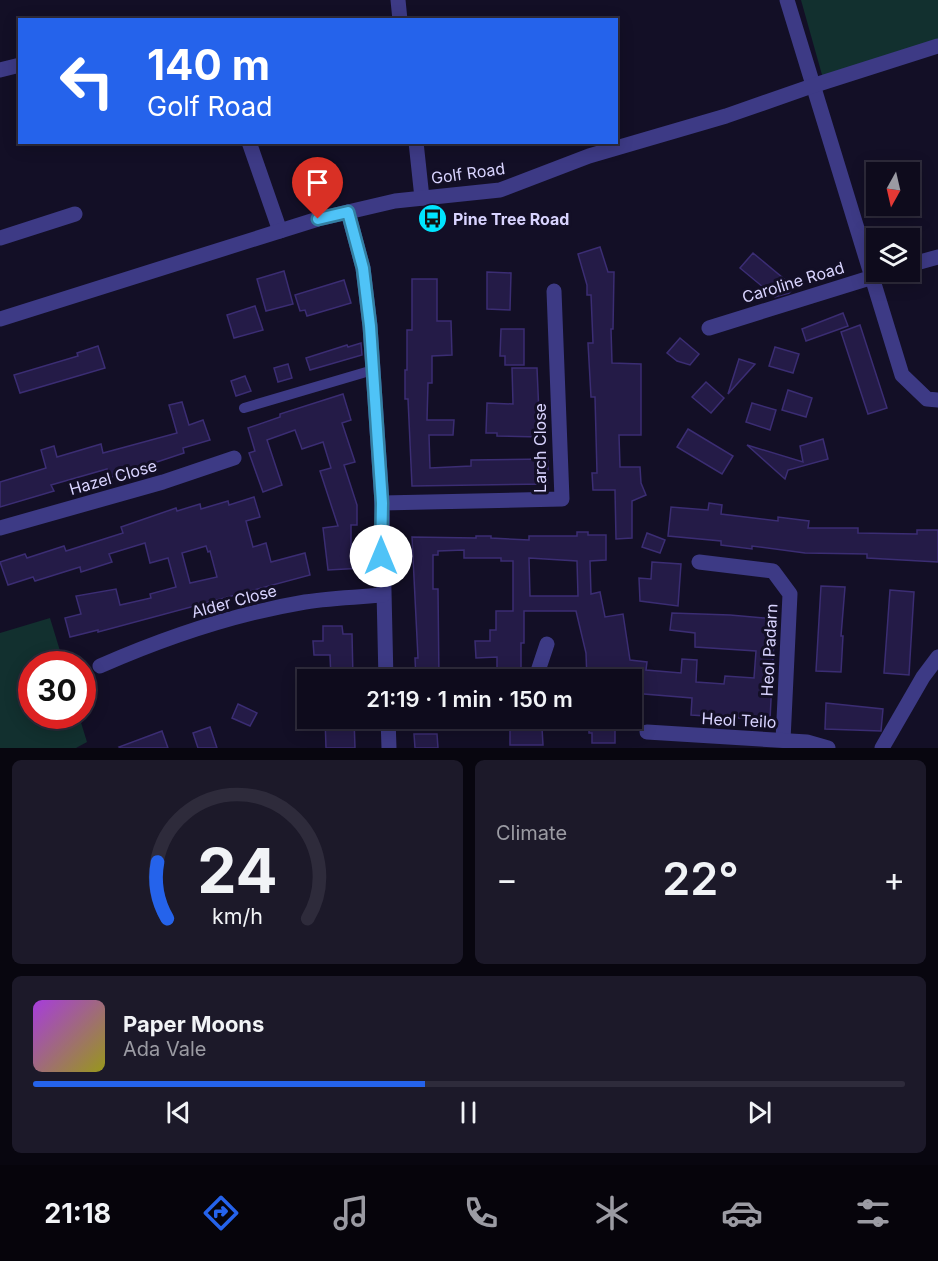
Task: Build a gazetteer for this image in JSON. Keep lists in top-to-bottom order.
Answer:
{
  "streets": {
    "street": [
      "Golf Road",
      "Caroline Road",
      "Larch Close",
      "Hazel Close",
      "Alder Close",
      "Heol Padarn",
      "Heol Teilo"
    ]
  },
  "crossings": [
    ["Heol Padarn", "Heol Teilo"]
  ],
  "places": {
    "bus stop": ["Pine Tree Road"]
  },
  "north": "bottom",
  "page": {
    "turn": ["140 m", "Golf Road"],
    "limit": "30",
    "trip": "21:19 · 1 min · 150 m",
    "tile": "Climate",
    "heat": ["−", "22°", "+"],
    "song": ["Paper Moons", "Ada Vale"],
    "tabs": "21:18",
    "gauge": ["24", "km/h"]
  }
}
